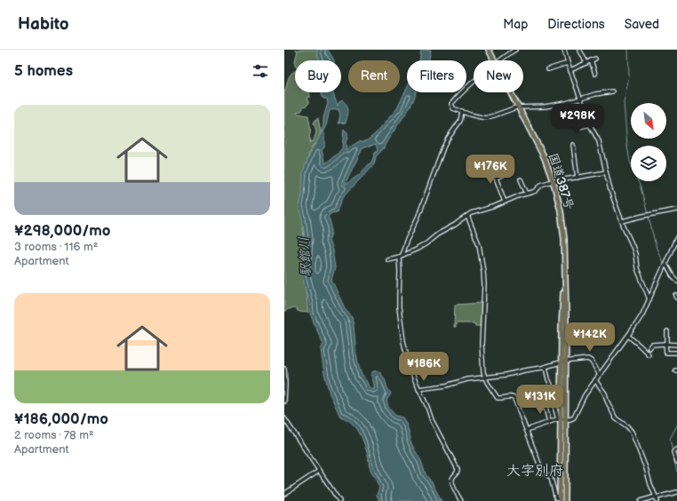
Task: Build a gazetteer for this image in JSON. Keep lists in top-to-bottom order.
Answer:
{
  "streets": {
    "highway": ["国道387号"]
  },
  "districts": ["大字別府"],
  "water": ["駅館川"],
  "north": "bottom right",
  "page": {
    "header": "Habito",
    "nav": ["Map", "Directions", "Saved"],
    "heading": "5 homes",
    "chip": [
      "Buy",
      "Rent",
      "Filters",
      "New"
    ],
    "list": [
      {
        "name": "¥298,000/mo",
        "note": "3 rooms · 116 m² · Apartment"
      },
      {
        "name": "¥186,000/mo",
        "note": "2 rooms · 78 m² · Apartment"
      }
    ],
    "price": [
      "¥298K",
      "¥176K",
      "¥142K",
      "¥186K",
      "¥131K"
    ]
  }
}
